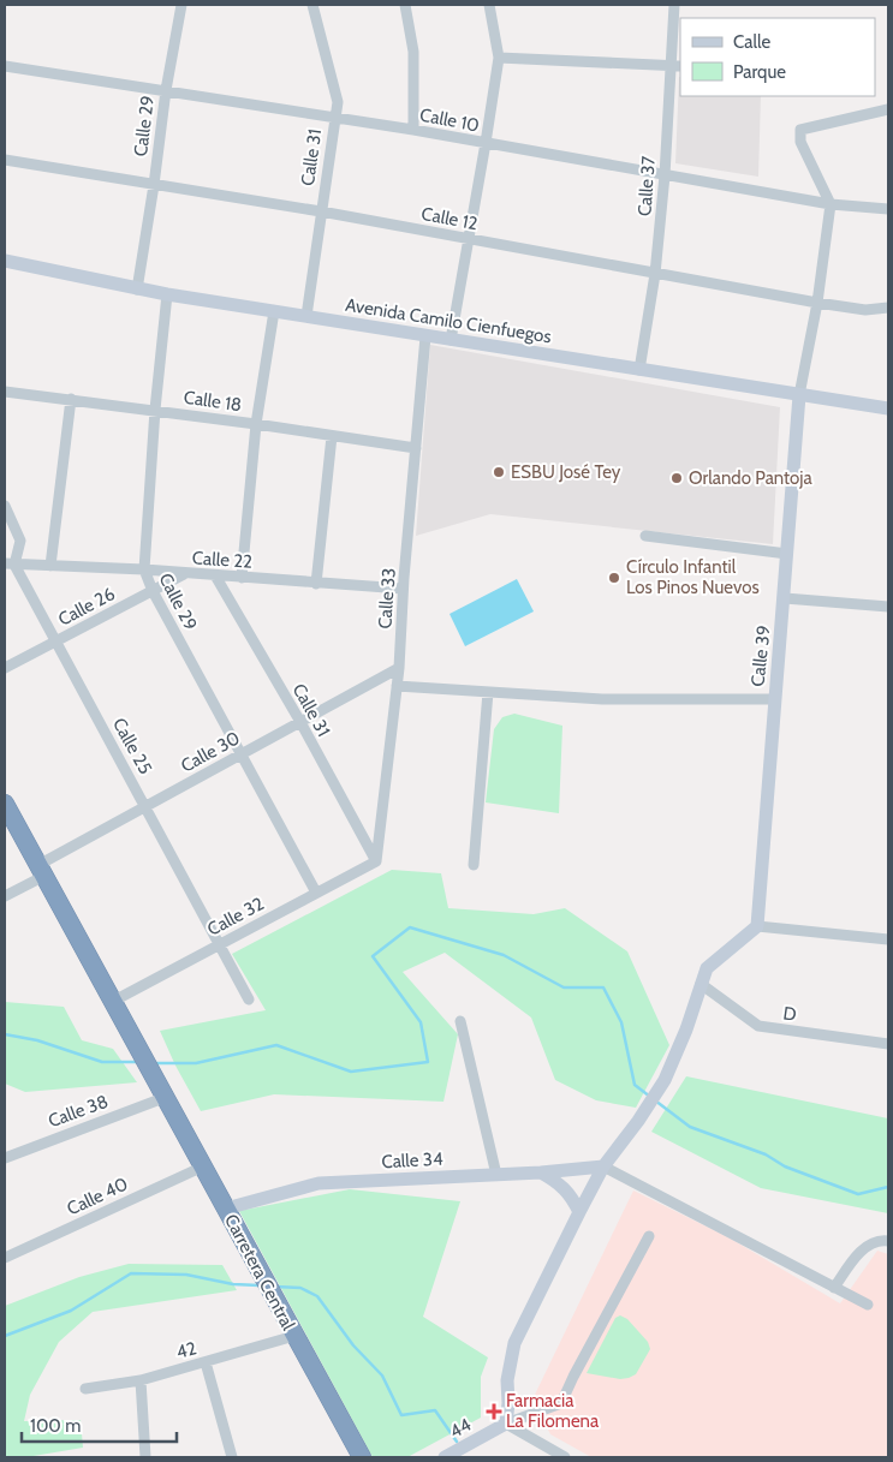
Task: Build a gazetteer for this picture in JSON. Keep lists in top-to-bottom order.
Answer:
{
  "streets": {
    "highway": ["Carretera Central"],
    "street": [
      "Calle 10",
      "Calle 29",
      "Calle 31",
      "Calle 37",
      "Calle 12",
      "Avenida Camilo Cienfuegos",
      "Calle 18",
      "Calle 22",
      "Calle 33",
      "Calle 26",
      "Calle 39",
      "Calle 25",
      "Calle 30",
      "Calle 32",
      "D",
      "Calle 38",
      "Calle 34",
      "Calle 40",
      "42",
      "44"
    ]
  },
  "crossings": [
    ["Calle 10", "Calle 29"],
    ["Calle 10", "Calle 31"],
    ["Calle 10", "Calle 37"],
    ["Calle 10", "Calle 39"],
    ["Calle 29", "Calle 12"],
    ["Calle 29", "Avenida Camilo Cienfuegos"],
    ["Calle 29", "Calle 18"],
    ["Calle 29", "Calle 22"],
    ["Calle 29", "Calle 26"],
    ["Calle 29", "Calle 30"],
    ["Calle 29", "Calle 32"],
    ["Calle 31", "Calle 12"],
    ["Calle 31", "Avenida Camilo Cienfuegos"],
    ["Calle 31", "Calle 22"],
    ["Calle 31", "Calle 33"],
    ["Calle 31", "Calle 30"],
    ["Calle 31", "Calle 32"],
    ["Calle 37", "Calle 12"],
    ["Calle 37", "Avenida Camilo Cienfuegos"],
    ["Calle 12", "Calle 39"],
    ["Avenida Camilo Cienfuegos", "Calle 33"],
    ["Avenida Camilo Cienfuegos", "Calle 39"],
    ["Calle 18", "Calle 33"],
    ["Calle 22", "Calle 33"],
    ["Calle 22", "Calle 26"],
    ["Calle 22", "Calle 25"],
    ["Calle 33", "Calle 30"],
    ["Calle 33", "Calle 32"],
    ["Calle 26", "Calle 25"],
    ["Calle 25", "Calle 30"],
    ["Calle 25", "Calle 32"],
    ["Calle 32", "Carretera Central"],
    ["Calle 38", "Carretera Central"],
    ["Calle 34", "Carretera Central"],
    ["Calle 40", "Carretera Central"],
    ["Carretera Central", "42"]
  ],
  "places": {
    "other": ["ESBU José Tey", "Orlando Pantoja", "Círculo Infantil Los Pinos Nuevos"],
    "health": ["Farmacia La Filomena"]
  },
  "legend": ["Calle", "Parque"],
  "scale_bar": "100 m"
}
